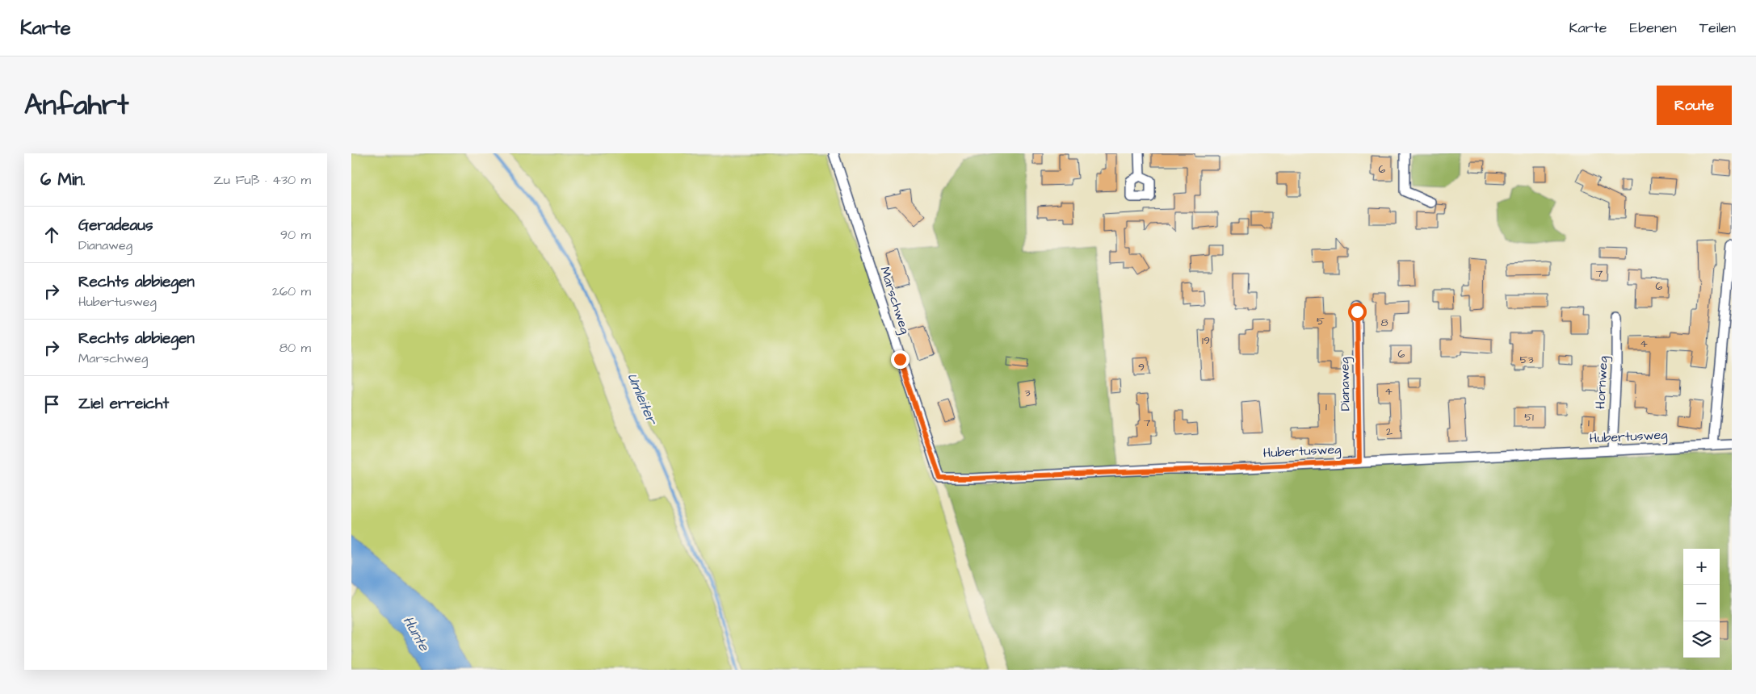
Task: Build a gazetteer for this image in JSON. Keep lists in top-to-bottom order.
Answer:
{
  "streets": {
    "street": [
      "Marschweg",
      "Hornweg",
      "Dianaweg",
      "Hubertusweg"
    ]
  },
  "crossings": [
    ["Marschweg", "Hubertusweg"],
    ["Hornweg", "Hubertusweg"],
    ["Dianaweg", "Hubertusweg"]
  ],
  "water": ["Umleiter", "Hunte"],
  "house_numbers": [
    "6",
    "7",
    "6",
    "5",
    "8",
    "19",
    "4",
    "6",
    "53",
    "9",
    "4",
    "3",
    "1",
    "51",
    "7",
    "1",
    "2"
  ],
  "page": {
    "header": "Karte",
    "nav": ["Karte", "Ebenen", "Teilen"],
    "title": "Anfahrt",
    "buttons": "Route",
    "heading": ["6 Min.", "Zu Fuß · 430 m"],
    "list": [
      ["Geradeaus", "Dianaweg", "90 m"],
      ["Rechts abbiegen", "Hubertusweg", "260 m"],
      ["Rechts abbiegen", "Marschweg", "80 m"],
      "Ziel erreicht"
    ],
    "map_buttons": ["+", "−"]
  }
}
